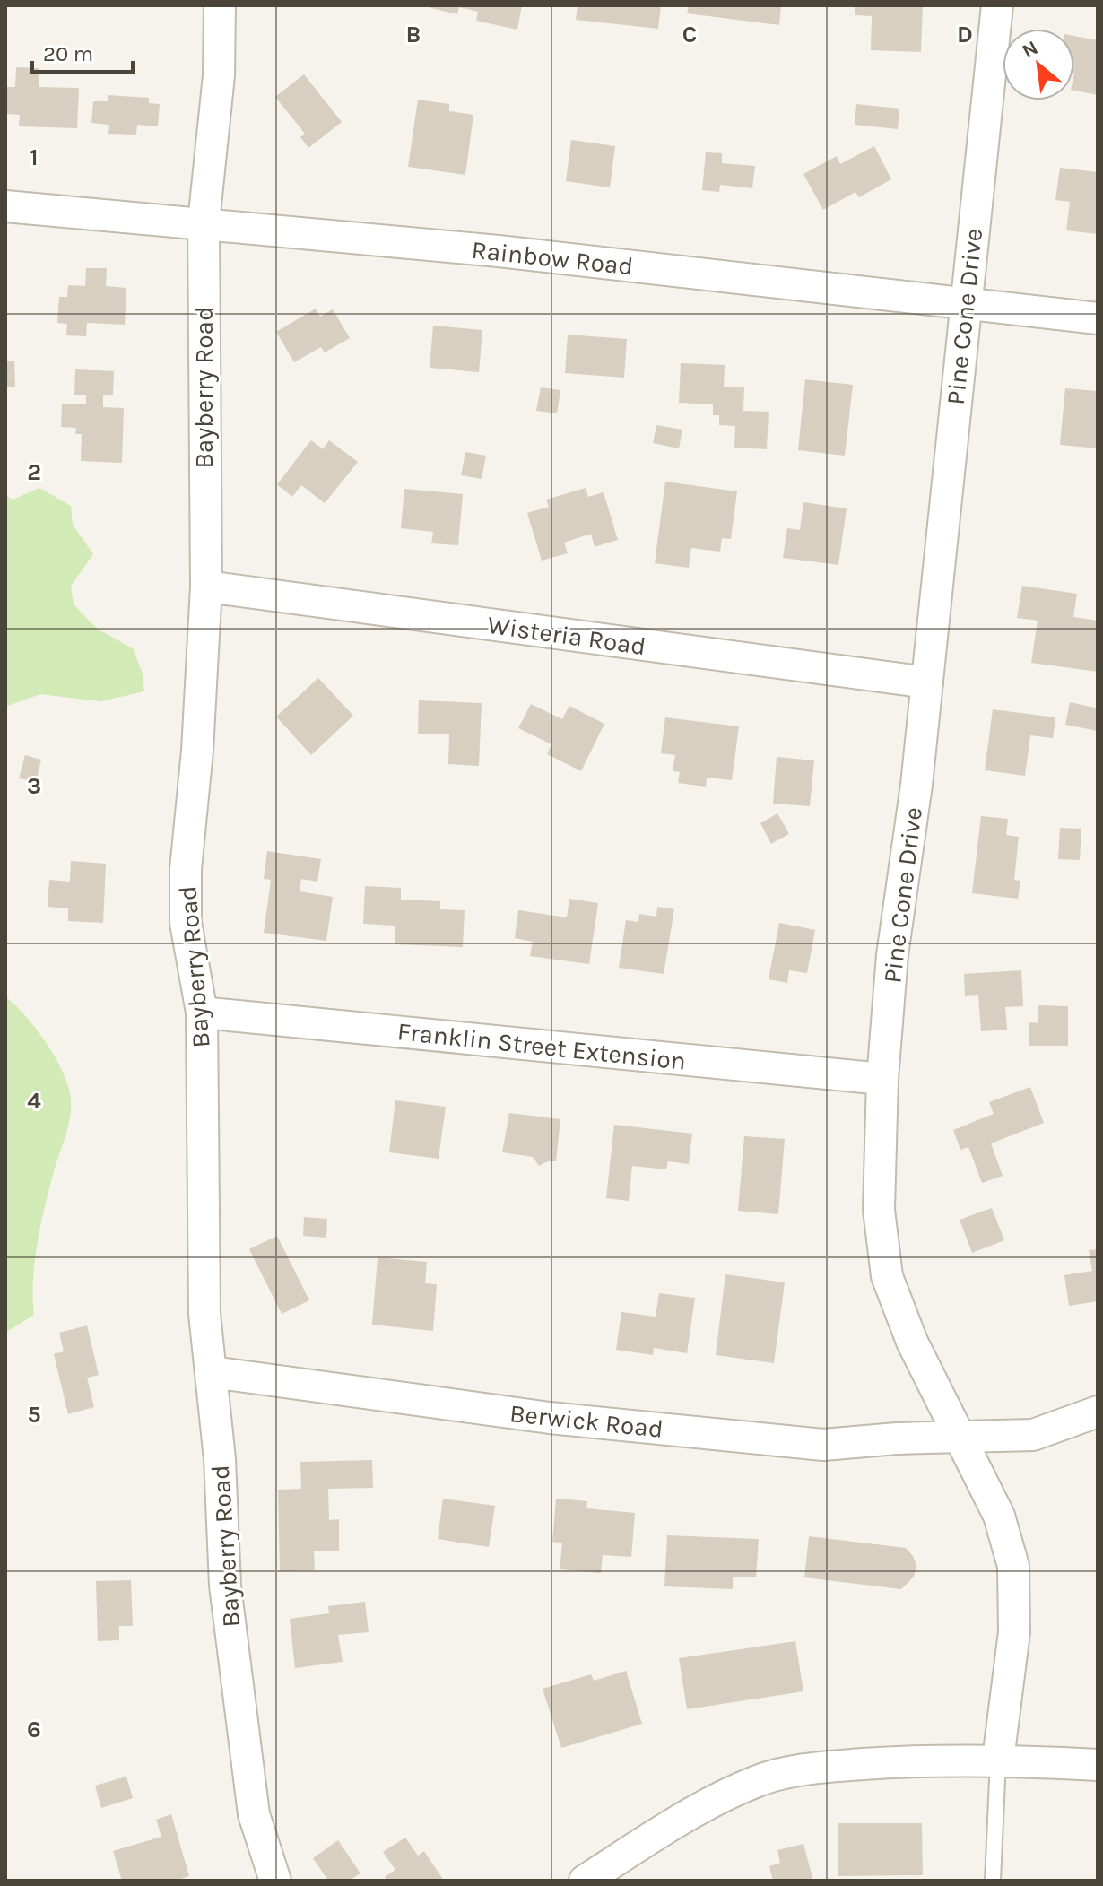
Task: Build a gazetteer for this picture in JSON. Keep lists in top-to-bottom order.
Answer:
{
  "streets": {
    "street": [
      "Rainbow Road",
      "Pine Cone Drive",
      "Bayberry Road",
      "Wisteria Road",
      "Franklin Street Extension",
      "Berwick Road"
    ]
  },
  "crossings": [
    ["Rainbow Road", "Pine Cone Drive"],
    ["Rainbow Road", "Bayberry Road"],
    ["Pine Cone Drive", "Wisteria Road"],
    ["Pine Cone Drive", "Franklin Street Extension"],
    ["Pine Cone Drive", "Berwick Road"],
    ["Bayberry Road", "Wisteria Road"],
    ["Bayberry Road", "Franklin Street Extension"],
    ["Bayberry Road", "Berwick Road"]
  ],
  "scale_bar": "20 m",
  "north": "top left",
  "grid": {
    "columns": ["B", "C", "D"],
    "rows": [
      "1",
      "2",
      "3",
      "4",
      "5",
      "6"
    ]
  }
}
